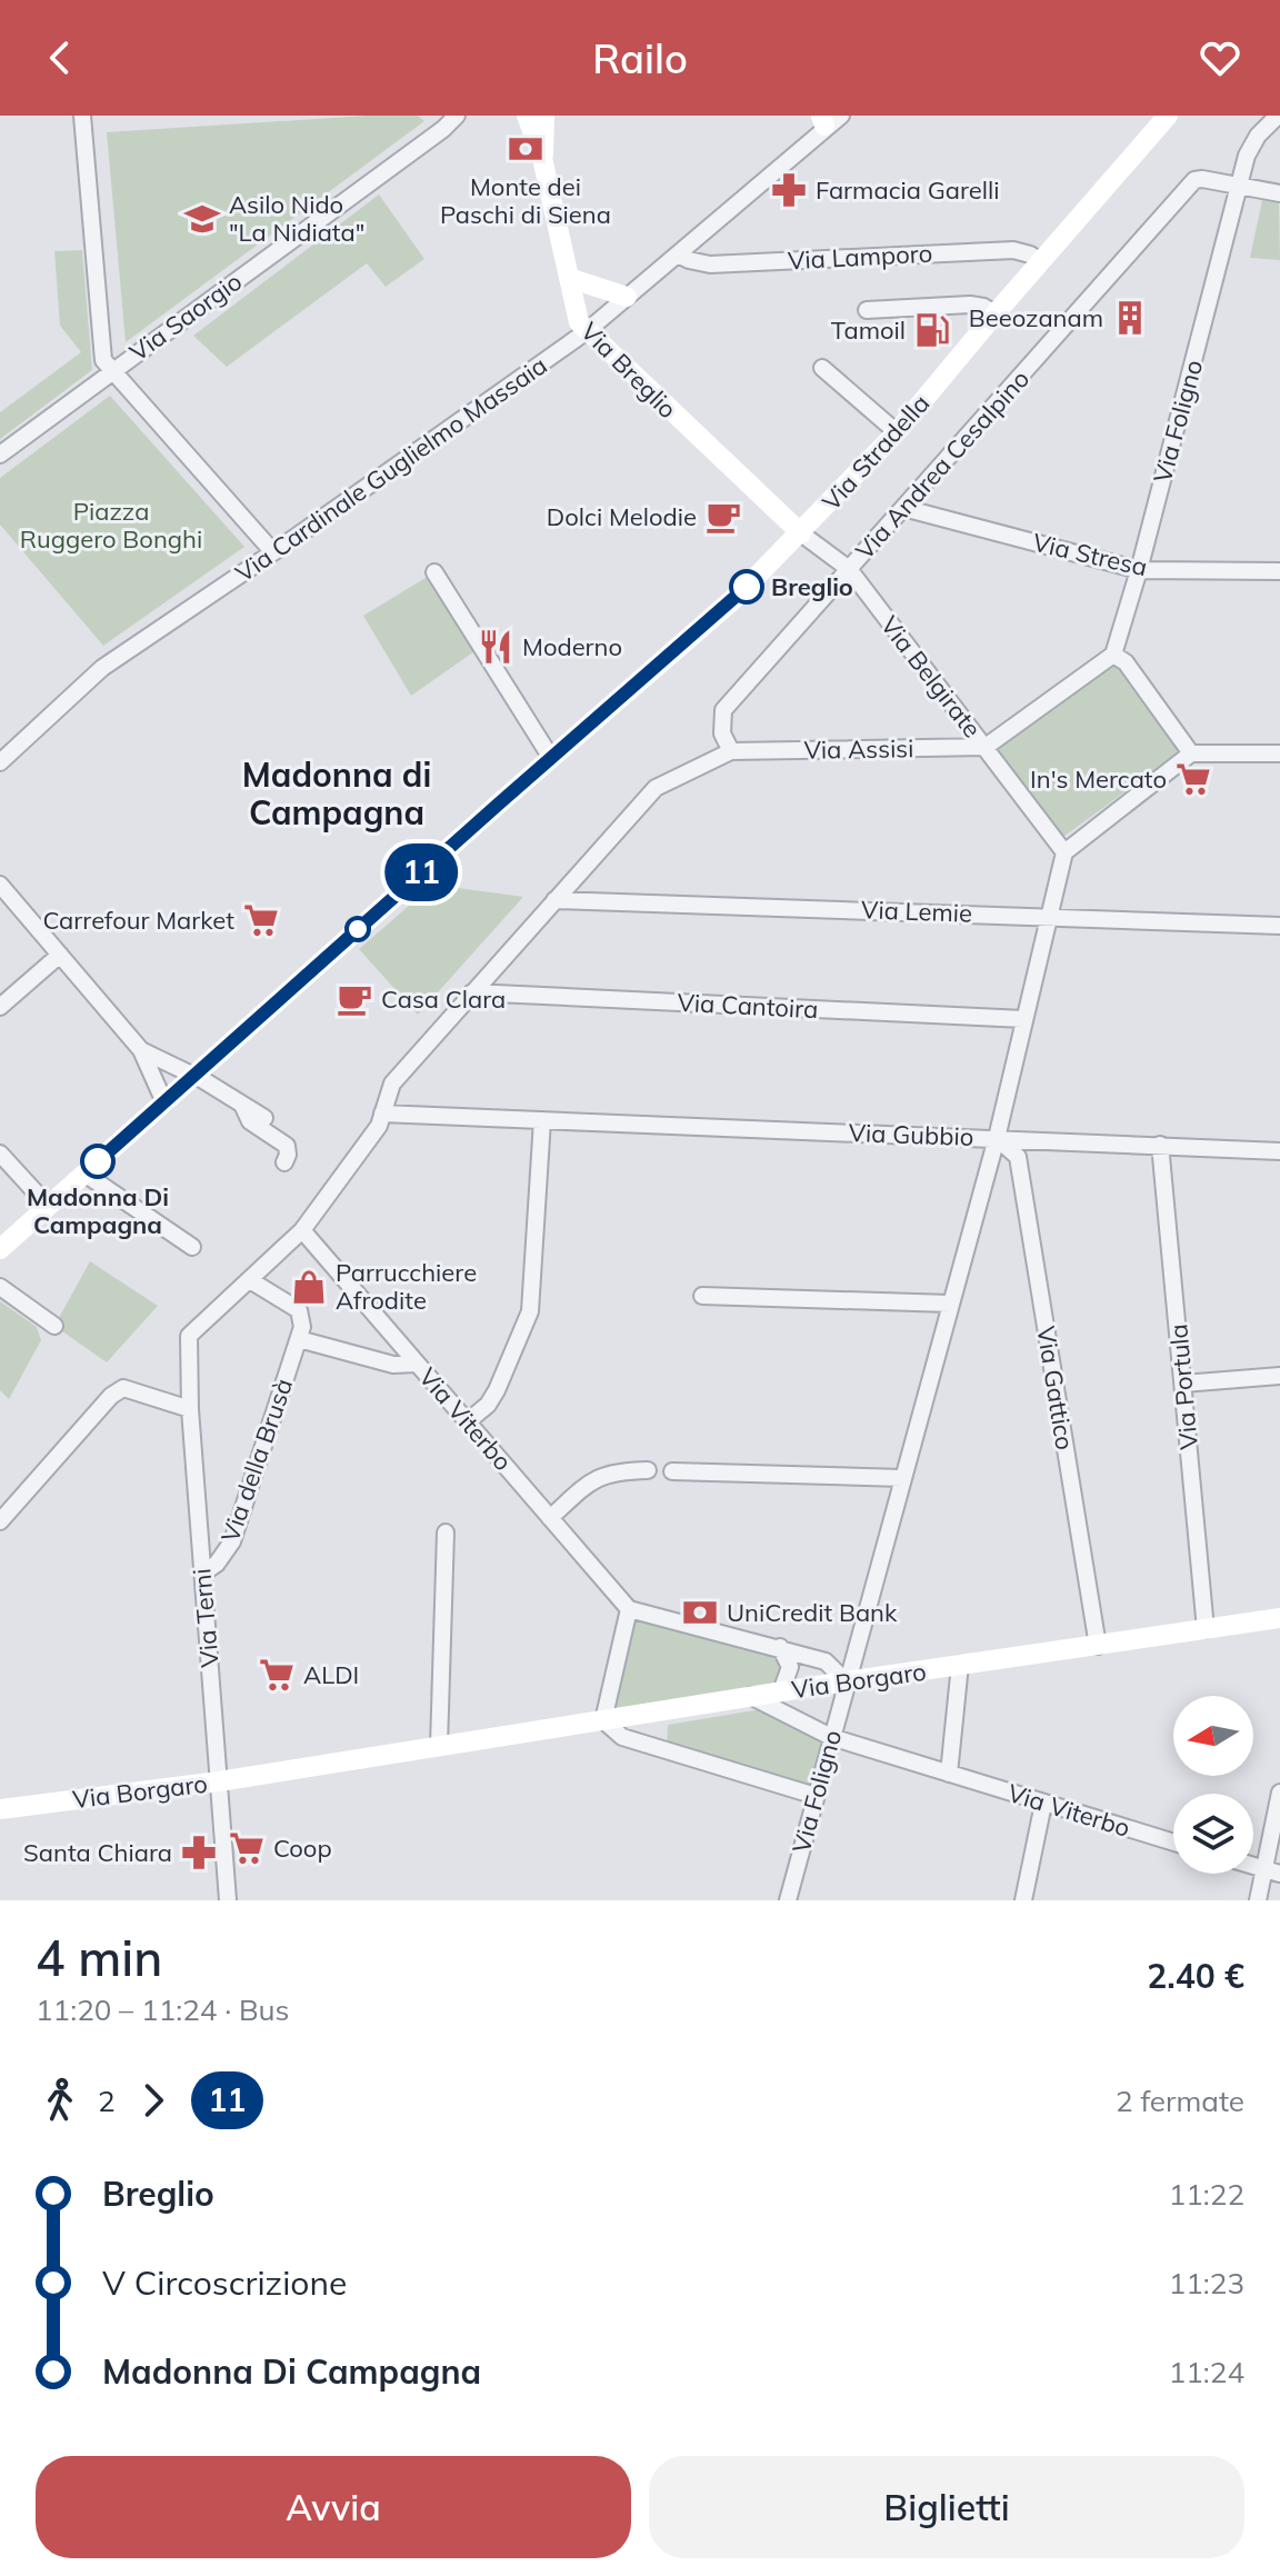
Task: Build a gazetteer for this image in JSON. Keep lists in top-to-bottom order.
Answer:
{
  "streets": {
    "street": [
      "Via Lamporo",
      "Via Saorgio",
      "Via Breglio",
      "Via Foligno",
      "Via Stradella",
      "Via Andrea Cesalpino",
      "Via Cardinale Guglielmo Massaia",
      "Via Stresa",
      "Via Belgirate",
      "Via Assisi",
      "Via Lemie",
      "Via Cantoira",
      "Via Gubbio",
      "Via Portula",
      "Via Gattico",
      "Via Viterbo",
      "Via della Brusà",
      "Via Terni",
      "Via Borgaro"
    ]
  },
  "crossings": [
    ["Via Lamporo", "Via Stradella"],
    ["Via Lamporo", "Via Cardinale Guglielmo Massaia"],
    ["Via Breglio", "Via Stradella"],
    ["Via Breglio", "Via Cardinale Guglielmo Massaia"],
    ["Via Breglio", "Via Belgirate"],
    ["Via Foligno", "Via Andrea Cesalpino"],
    ["Via Foligno", "Via Stresa"],
    ["Via Foligno", "Via Belgirate"],
    ["Via Foligno", "Via Lemie"],
    ["Via Foligno", "Via Cantoira"],
    ["Via Foligno", "Via Gubbio"],
    ["Via Foligno", "Via Gattico"],
    ["Via Foligno", "Via Viterbo"],
    ["Via Foligno", "Via Borgaro"],
    ["Via Stradella", "Via Belgirate"],
    ["Via Andrea Cesalpino", "Via Stresa"],
    ["Via Andrea Cesalpino", "Via Belgirate"],
    ["Via Andrea Cesalpino", "Via Assisi"],
    ["Via Belgirate", "Via Assisi"],
    ["Via Gubbio", "Via Portula"],
    ["Via Gubbio", "Via Gattico"],
    ["Via Portula", "Via Borgaro"],
    ["Via Gattico", "Via Borgaro"],
    ["Via Viterbo", "Via Borgaro"],
    ["Via della Brusà", "Via Terni"],
    ["Via Terni", "Via Borgaro"]
  ],
  "districts": ["Madonna di Campagna"],
  "parks": ["Piazza Ruggero Bonghi"],
  "places": {
    "bank": ["Monte dei Paschi di Siena", "UniCredit Bank"],
    "pharmacy": ["Farmacia Garelli", "Santa Chiara"],
    "school or university": ["Asilo Nido \"La Nidiata\""],
    "building": ["Beeozanam"],
    "fuel station": ["Tamoil"],
    "cafe": ["Dolci Melodie", "Casa Clara"],
    "other": ["Breglio", "Madonna Di Campagna"],
    "restaurant": ["Moderno"],
    "supermarket": [
      "In's Mercato",
      "Carrefour Market",
      "ALDI",
      "Coop"
    ],
    "shop": ["Parrucchiere Afrodite"]
  },
  "lines": ["bus line 11"],
  "north": "left",
  "page": {
    "header": "Railo",
    "on_map": "11",
    "heading": ["4 min", "11:20 – 11:24 · Bus", "2.40 €"],
    "legs": ["2", "11", "2 fermate"],
    "list": [
      {
        "name": "Breglio",
        "value": "11:22"
      },
      {
        "name": "V Circoscrizione",
        "value": "11:23"
      },
      {
        "name": "Madonna Di Campagna",
        "value": "11:24"
      }
    ],
    "buttons": ["Avvia", "Biglietti"]
  }
}
